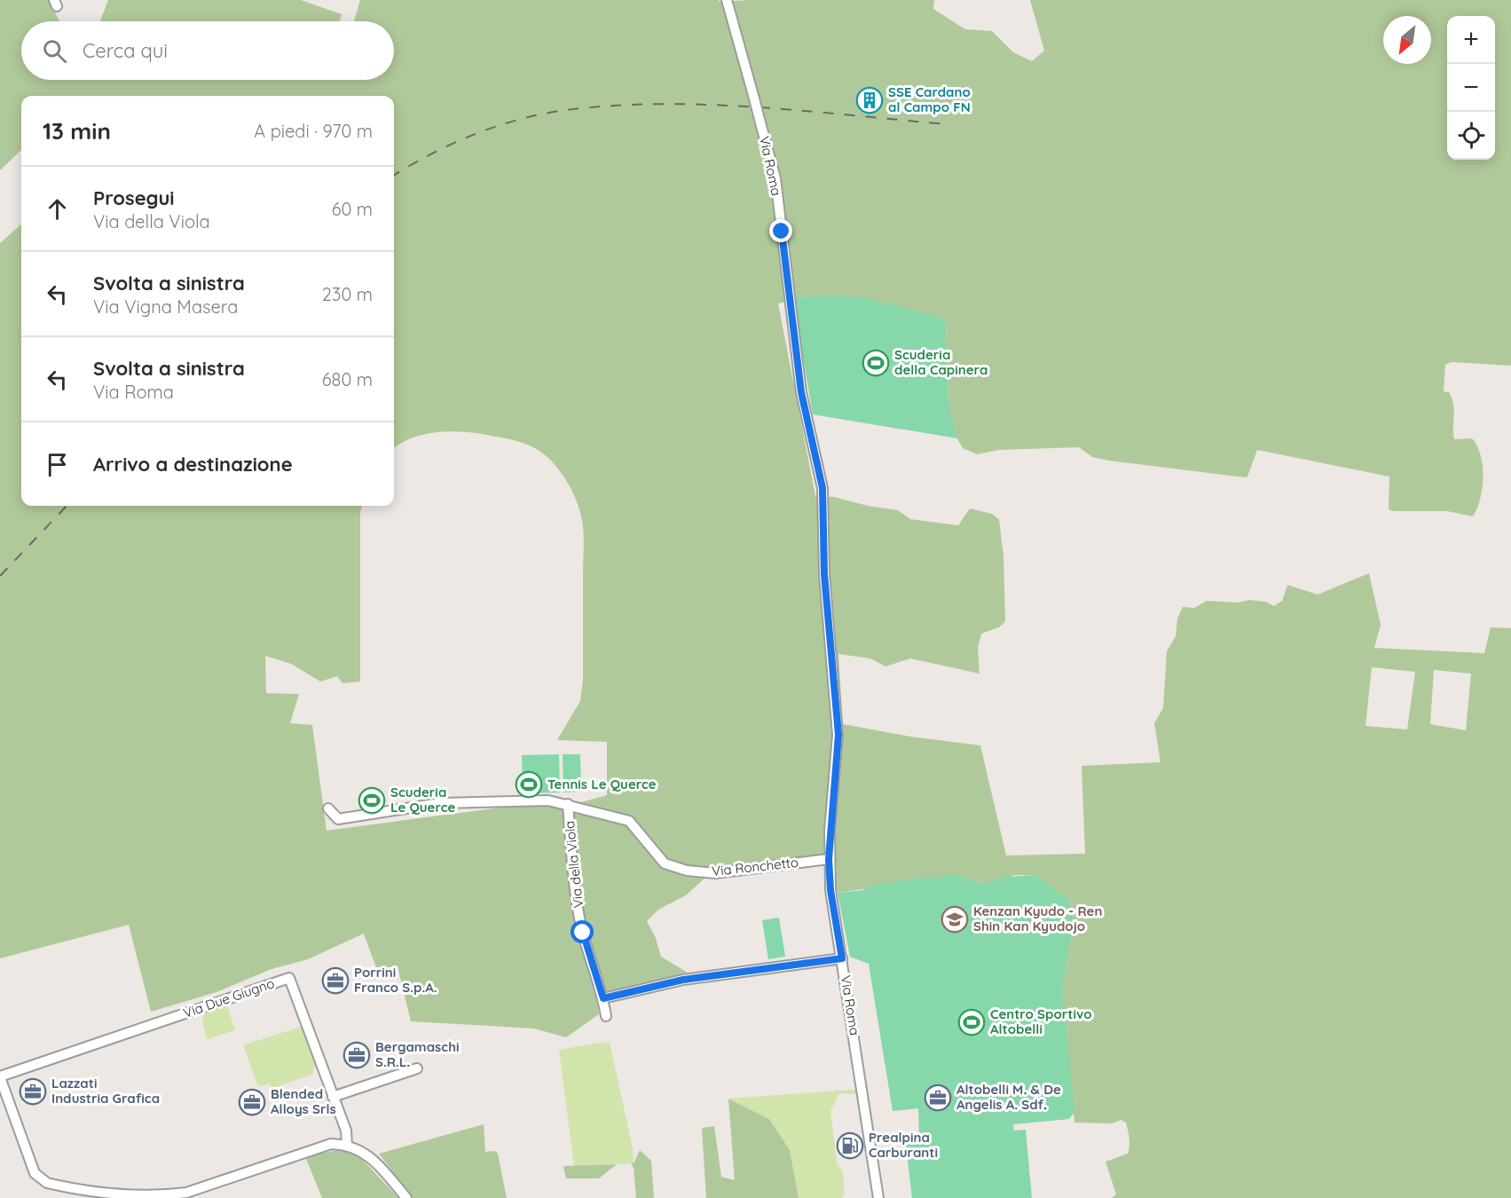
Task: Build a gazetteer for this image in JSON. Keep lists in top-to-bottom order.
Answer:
{
  "streets": {
    "street": [
      "Via Roma",
      "Via della Viola",
      "Via Ronchetto",
      "Via Due Giugno"
    ]
  },
  "crossings": [
    ["Via Roma", "Via Ronchetto"],
    ["Via della Viola", "Via Ronchetto"]
  ],
  "places": {
    "building": ["SSE Cardano al Campo FN"],
    "sports": [
      "Scuderia della Capinera",
      "Tennis Le Querce",
      "Scuderia Le Querce",
      "Centro Sportivo Altobelli"
    ],
    "school or university": ["Kenzan Kyudo - Ren Shin Kan Kyudojo"],
    "office": [
      "Porrini Franco S.p.A.",
      "Bergamaschi S.R.L.",
      "Lazzati Industria Grafica",
      "Altobelli M. & De Angelis A. Sdf.",
      "Blended Alloys Srls"
    ],
    "fuel station": ["Prealpina Carburanti"]
  },
  "north": "bottom left",
  "page": {
    "map_buttons": ["+", "−"],
    "search": "Cerca qui",
    "heading": ["13 min", "A piedi · 970 m"],
    "list": [
      ["Prosegui", "Via della Viola", "60 m"],
      ["Svolta a sinistra", "Via Vigna Masera", "230 m"],
      ["Svolta a sinistra", "Via Roma", "680 m"],
      "Arrivo a destinazione"
    ]
  }
}
